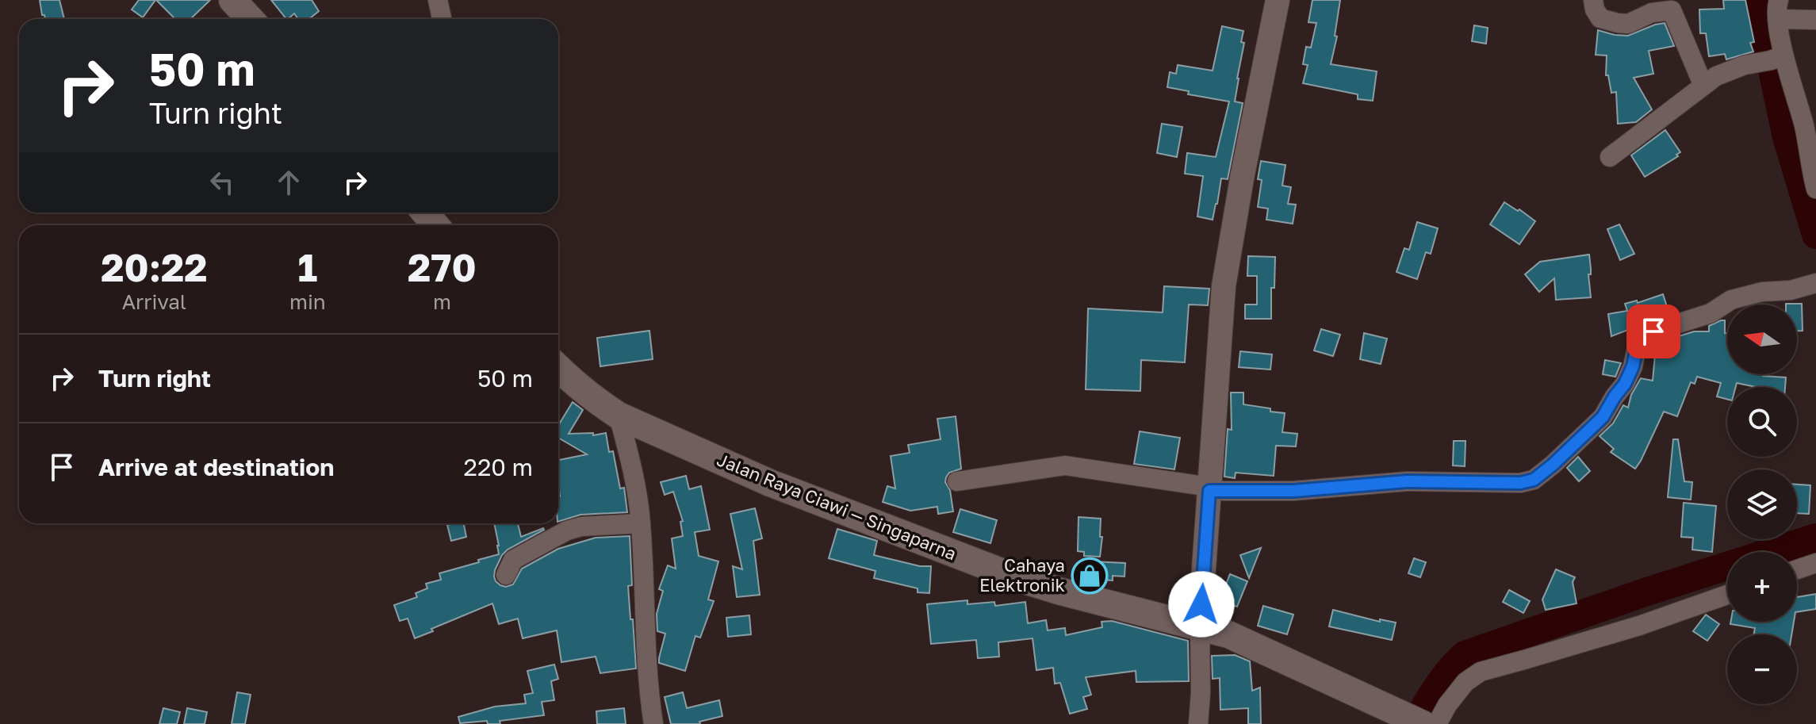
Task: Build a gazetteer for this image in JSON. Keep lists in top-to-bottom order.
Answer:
{
  "streets": {
    "main road": ["Jalan Raya Ciawi — Singaparna"]
  },
  "places": {
    "shop": ["Cahaya Elektronik"]
  },
  "north": "left",
  "page": {
    "turn": ["50 m", "Turn right"],
    "eta": [
      "20:22",
      "Arrival",
      "1",
      "min",
      "270",
      "m"
    ],
    "map_buttons": ["+", "−"],
    "list": [
      {
        "name": "Turn right",
        "value": "50 m"
      },
      {
        "name": "Arrive at destination",
        "value": "220 m"
      }
    ]
  }
}
